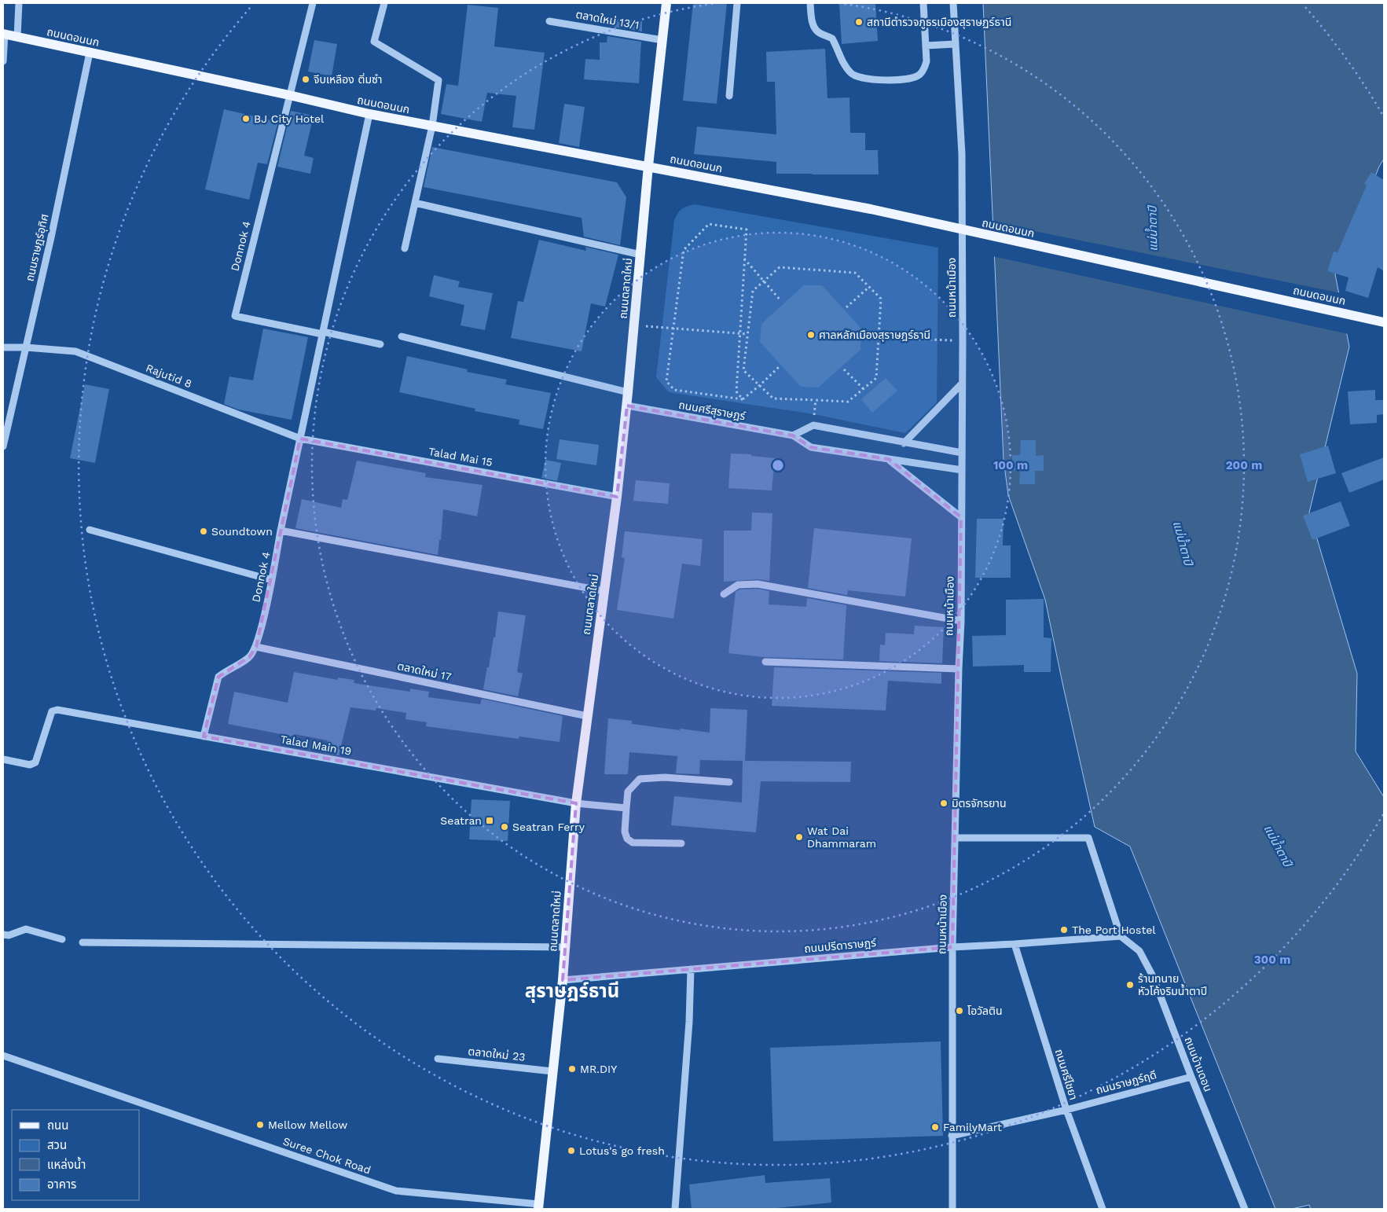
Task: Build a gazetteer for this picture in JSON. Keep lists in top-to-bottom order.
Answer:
{
  "streets": {
    "main road": ["ถนนดอนนก", "ถนนตลาดใหม่"],
    "street": [
      "ตลาดใหม่ 13/1",
      "Donnok 4",
      "ถนนราษฏร์อุทิศ",
      "ถนนหน้าเมือง",
      "Rajutid 8",
      "ถนนศรีสุราษฎร์",
      "Talad Mai 15",
      "ตลาดใหม่ 17",
      "Talad Main 19",
      "ถนนปรีดาราษฎร์",
      "ตลาดใหม่ 23",
      "ถนนบ้านดอน",
      "ถนนศรีไชยา",
      "ถนนราษฎร์ฤดี",
      "Suree Chok Road"
    ]
  },
  "crossings": [
    ["ตลาดใหม่ 13/1", "ถนนตลาดใหม่"],
    ["ถนนดอนนก", "Donnok 4"],
    ["ถนนดอนนก", "ถนนราษฏร์อุทิศ"],
    ["ถนนดอนนก", "ถนนตลาดใหม่"],
    ["Donnok 4", "Rajutid 8"],
    ["Donnok 4", "Talad Mai 15"],
    ["Donnok 4", "ตลาดใหม่ 17"],
    ["Donnok 4", "Talad Main 19"],
    ["ถนนราษฏร์อุทิศ", "Rajutid 8"],
    ["ถนนหน้าเมือง", "ถนนศรีสุราษฎร์"],
    ["ถนนหน้าเมือง", "ถนนปรีดาราษฎร์"],
    ["ถนนหน้าเมือง", "ถนนราษฎร์ฤดี"],
    ["ถนนตลาดใหม่", "ถนนศรีสุราษฎร์"],
    ["ถนนตลาดใหม่", "Talad Mai 15"],
    ["ถนนตลาดใหม่", "ตลาดใหม่ 17"],
    ["ถนนตลาดใหม่", "Talad Main 19"],
    ["ถนนตลาดใหม่", "ถนนปรีดาราษฎร์"],
    ["ถนนตลาดใหม่", "ตลาดใหม่ 23"],
    ["ถนนตลาดใหม่", "Suree Chok Road"],
    ["Rajutid 8", "Talad Mai 15"],
    ["ถนนปรีดาราษฎร์", "ถนนบ้านดอน"],
    ["ถนนปรีดาราษฎร์", "ถนนศรีไชยา"],
    ["ถนนบ้านดอน", "ถนนราษฎร์ฤดี"],
    ["ถนนศรีไชยา", "ถนนราษฎร์ฤดี"]
  ],
  "districts": ["สุราษฎร์ธานี"],
  "water": ["แม่น้ำตาปี"],
  "places": {
    "other": [
      "สถานีตำรวจภูธรเมืองสุราษฏร์ธานี",
      "จีบเหลือง ติ่มซำ",
      "BJ City Hotel",
      "ศาลหลักเมืองสุราษฎร์ธานี",
      "Soundtown",
      "มิตรจักรยาน",
      "Seatran Ferry",
      "Wat Dai Dhammaram",
      "The Port Hostel",
      "ร้านทนาย หัวโค้งริมน้ำตาปี",
      "โอวัลติน",
      "MR.DIY",
      "Mellow Mellow",
      "FamilyMart",
      "Lotus's go fresh"
    ],
    "transit": ["Seatran"]
  },
  "legend": [
    "ถนน",
    "สวน",
    "แหล่งน้ำ",
    "อาคาร"
  ],
  "rings": ["100 m", "200 m", "300 m"]
}
